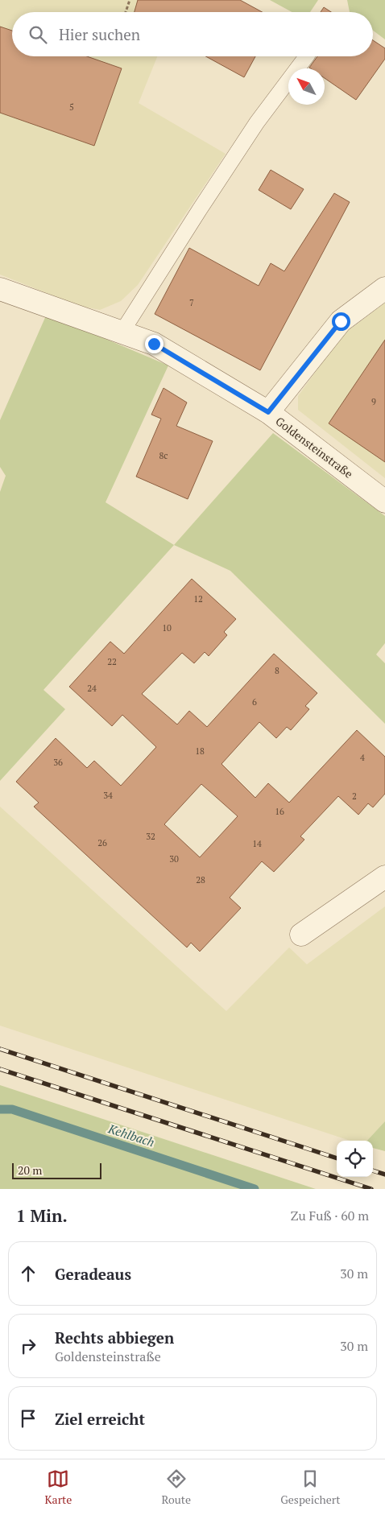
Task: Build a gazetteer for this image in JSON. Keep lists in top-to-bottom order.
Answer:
{
  "streets": {
    "street": ["Goldensteinstraße"]
  },
  "water": ["Kehlbach"],
  "house_numbers": [
    "5",
    "7",
    "9",
    "8c",
    "12",
    "10",
    "22",
    "8",
    "24",
    "6",
    "18",
    "4",
    "36",
    "34",
    "2",
    "16",
    "32",
    "26",
    "14",
    "30",
    "28"
  ],
  "scale_bar": "20 m",
  "north": "top left",
  "page": {
    "search": "Hier suchen",
    "scale": "20 m",
    "heading": ["1 Min.", "Zu Fuß · 60 m"],
    "list": [
      ["Geradeaus", "30 m"],
      ["Rechts abbiegen", "Goldensteinstraße", "30 m"],
      "Ziel erreicht"
    ],
    "nav": ["Karte", "Route", "Gespeichert"]
  }
}
